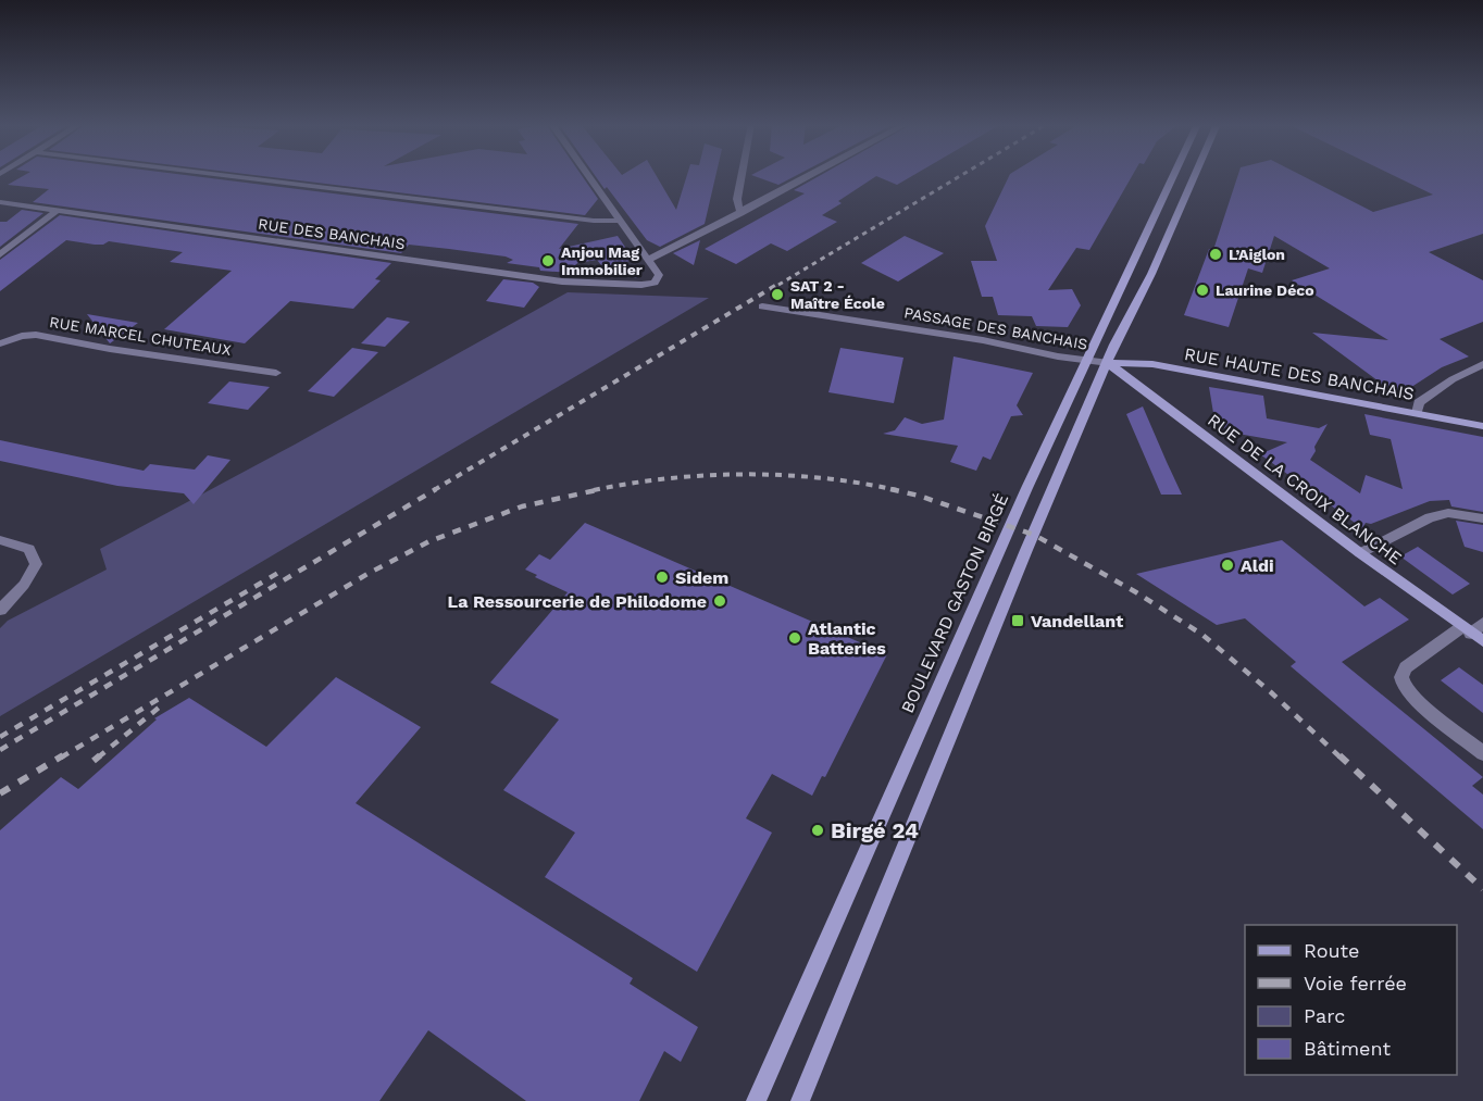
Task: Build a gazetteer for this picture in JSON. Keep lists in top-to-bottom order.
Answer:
{
  "streets": {
    "main road": ["RUE HAUTE DES BANCHAIS", "RUE DE LA CROIX BLANCHE", "BOULEVARD GASTON BIRGÉ"],
    "street": ["RUE DES BANCHAIS", "PASSAGE DES BANCHAIS", "RUE MARCEL CHUTEAUX"]
  },
  "crossings": [
    ["PASSAGE DES BANCHAIS", "RUE HAUTE DES BANCHAIS"],
    ["PASSAGE DES BANCHAIS", "RUE DE LA CROIX BLANCHE"],
    ["PASSAGE DES BANCHAIS", "BOULEVARD GASTON BIRGÉ"],
    ["RUE HAUTE DES BANCHAIS", "RUE DE LA CROIX BLANCHE"]
  ],
  "places": {
    "other": [
      "L’Aiglon",
      "Anjou Mag Immobilier",
      "Laurine Déco",
      "SAT 2 - Maître École",
      "Aldi",
      "Sidem",
      "La Ressourcerie de Philodome",
      "Atlantic Batteries",
      "Birgé 24"
    ],
    "transit": ["Vandellant"]
  },
  "legend": [
    "Route",
    "Voie ferrée",
    "Parc",
    "Bâtiment"
  ]
}
